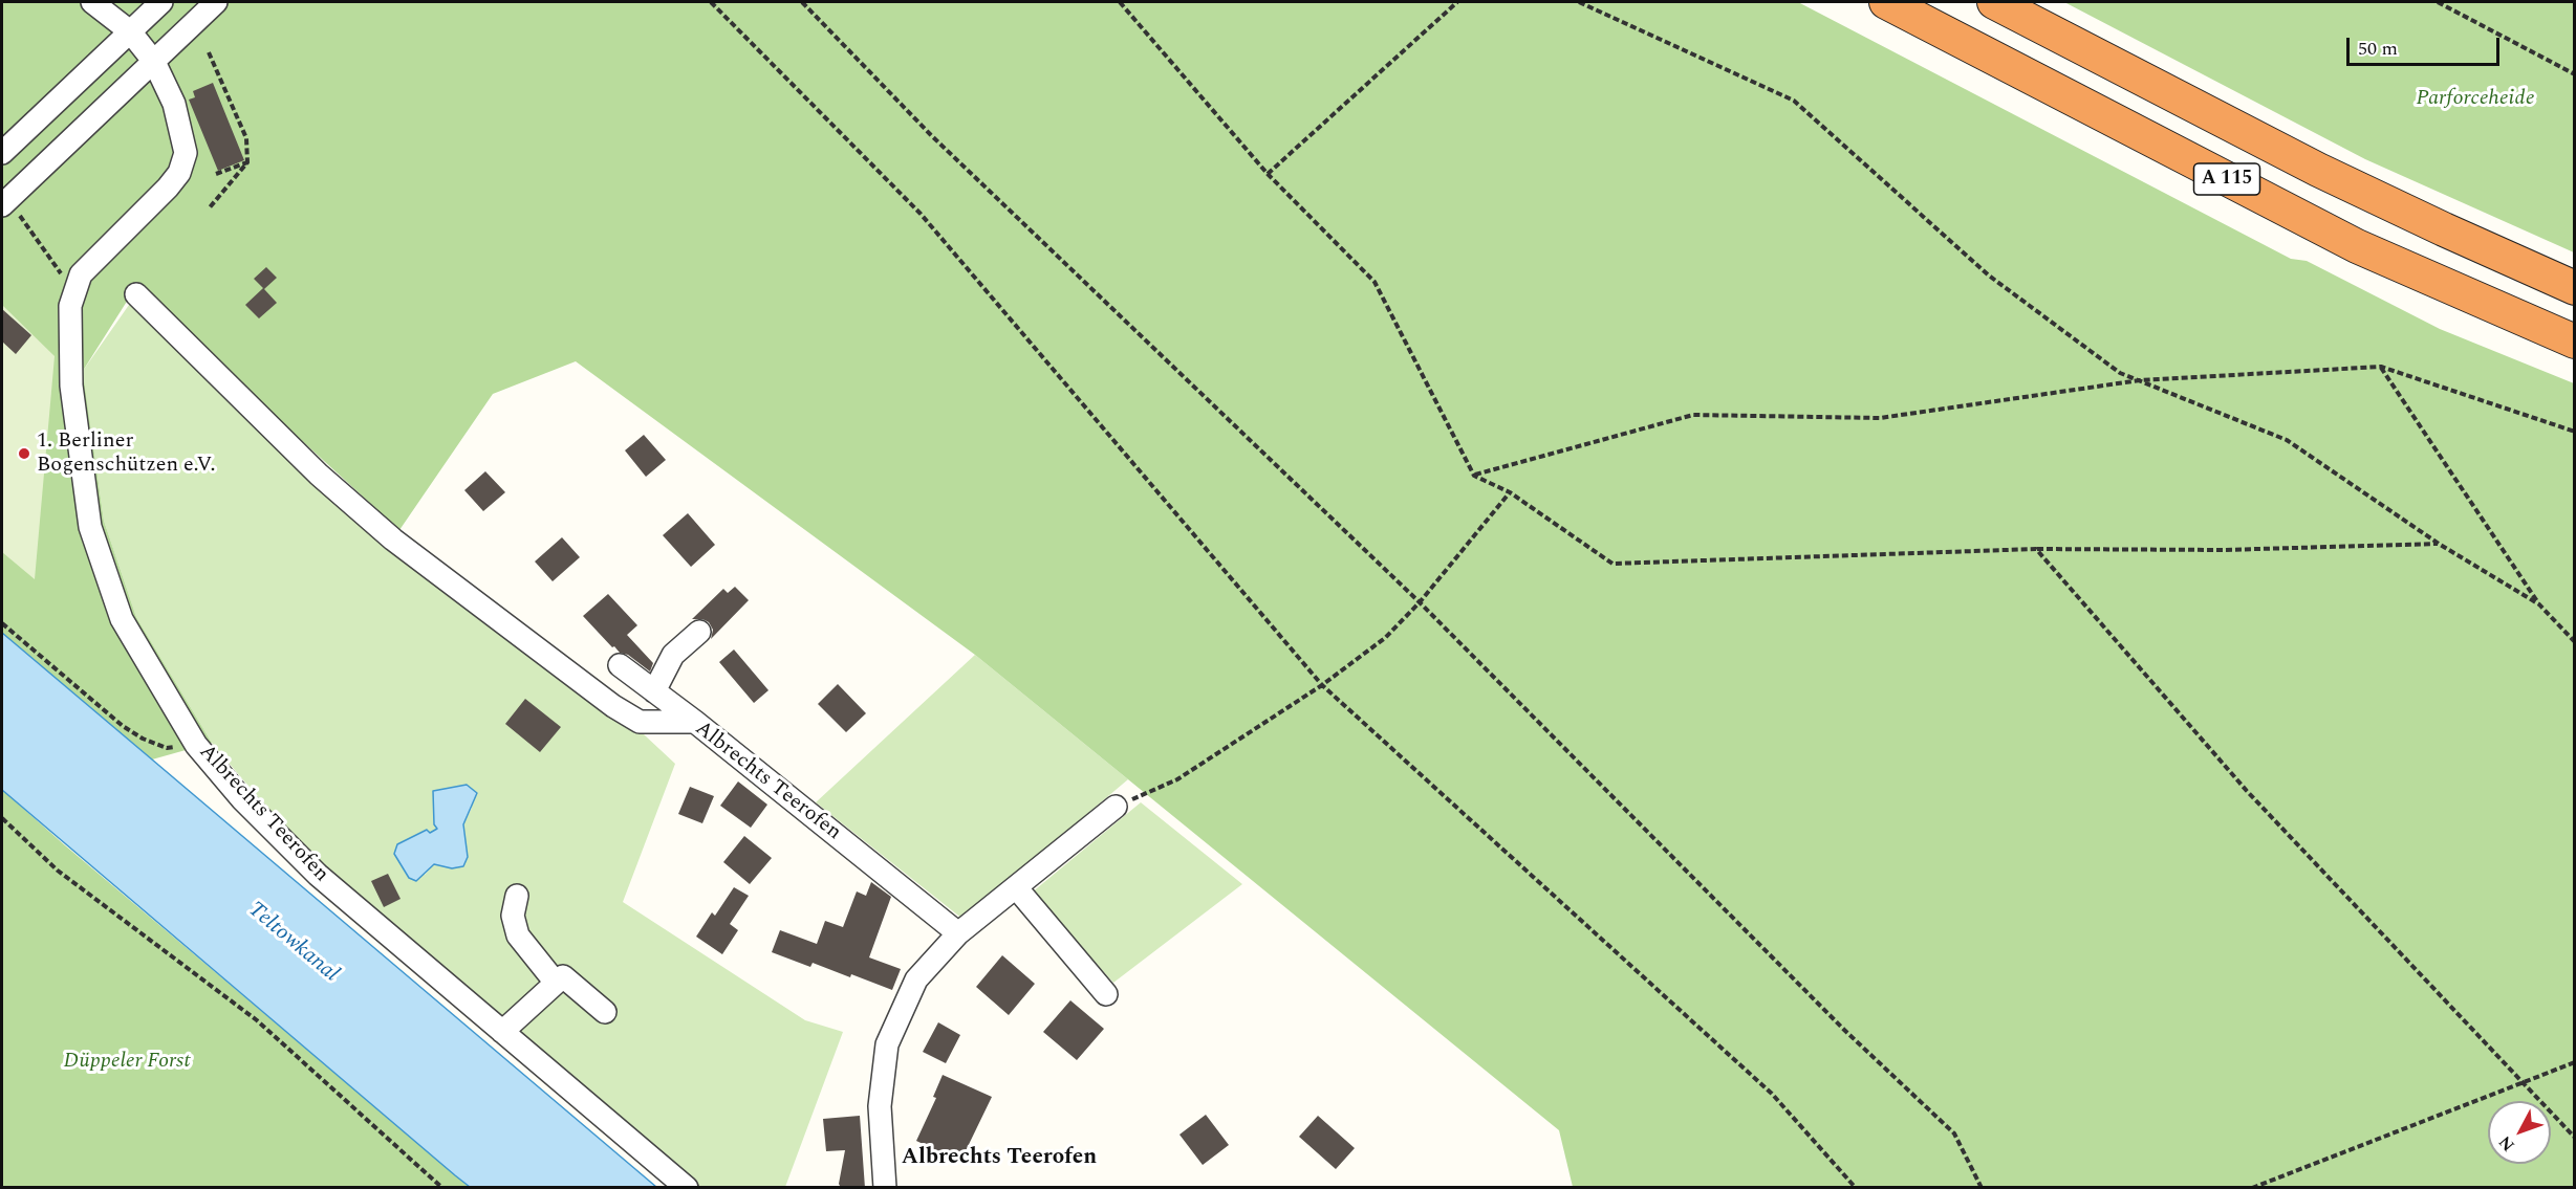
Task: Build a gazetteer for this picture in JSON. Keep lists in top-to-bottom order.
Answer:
{
  "streets": {
    "highway": ["A 115"],
    "street": ["Albrechts Teerofen"]
  },
  "districts": ["Albrechts Teerofen"],
  "water": ["Teltowkanal"],
  "parks": ["Parforceheide", "Düppeler Forst"],
  "places": ["1. Berliner Bogenschützen e.V."],
  "scale_bar": "50 m",
  "north": "bottom left"
}
